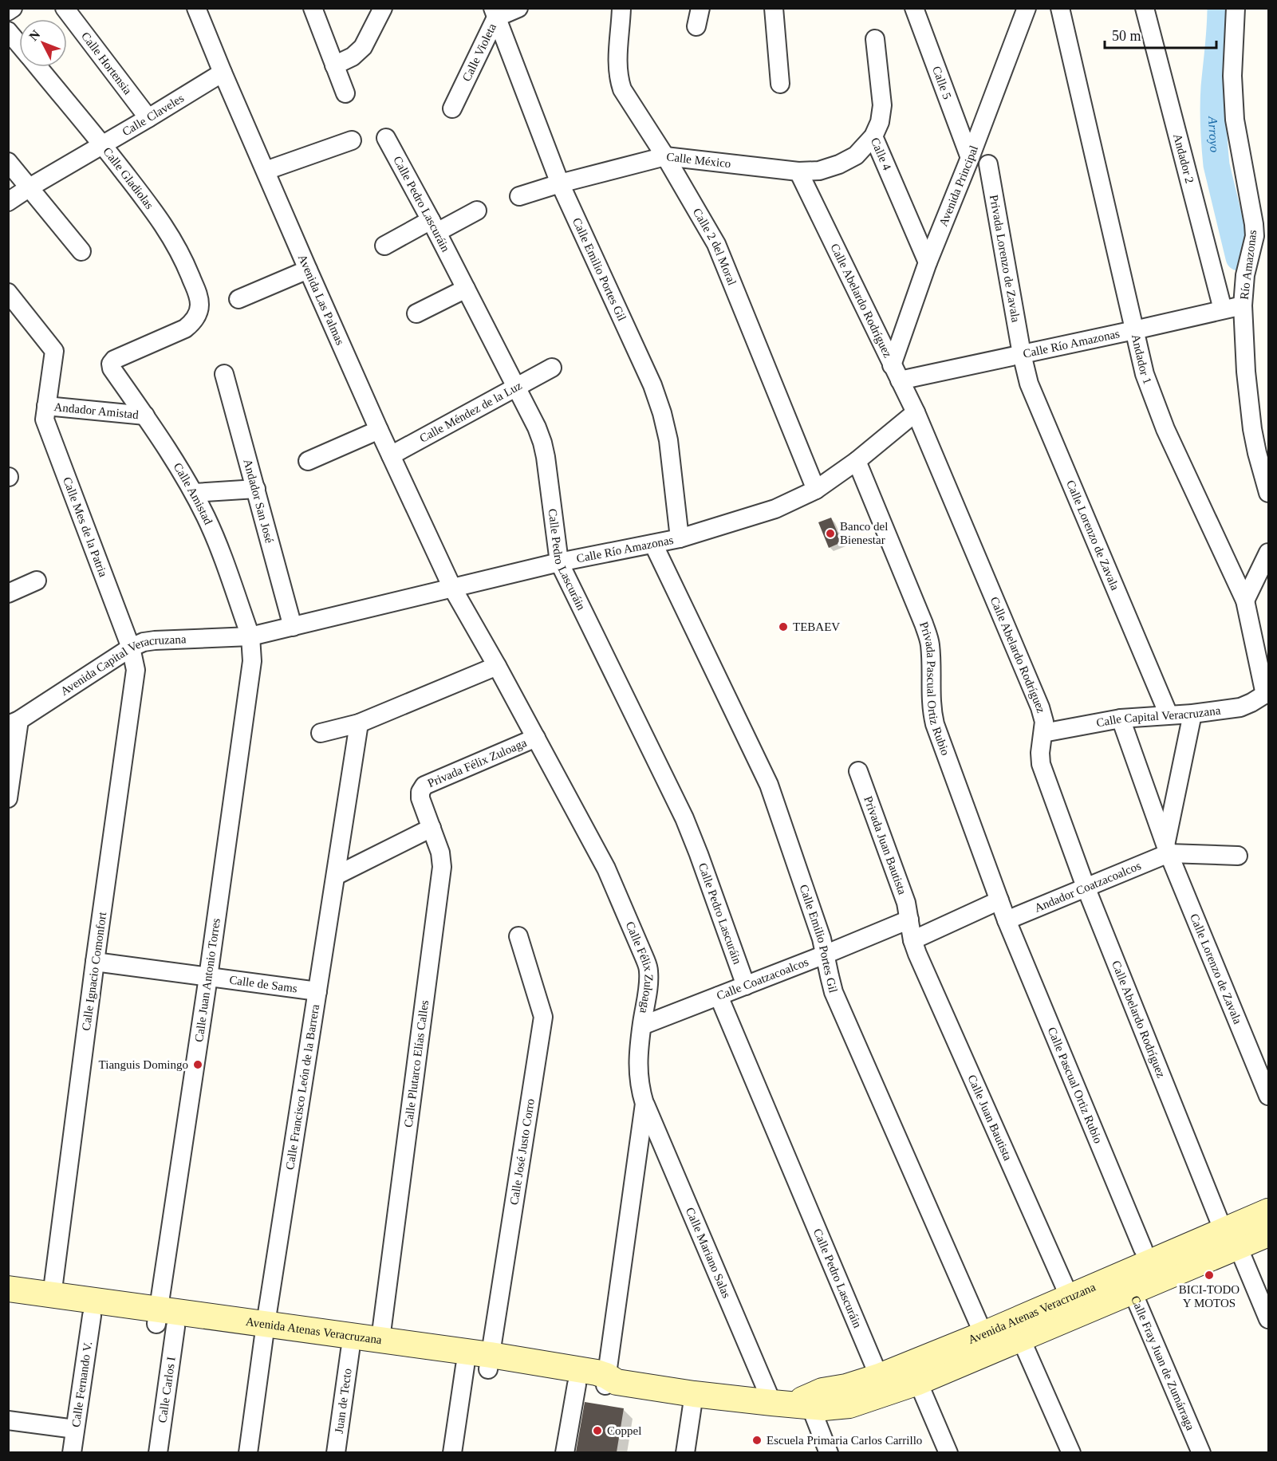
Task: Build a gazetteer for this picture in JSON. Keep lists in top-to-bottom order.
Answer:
{
  "streets": {
    "main road": ["Avenida Atenas Veracruzana"],
    "street": [
      "Calle Violeta",
      "Calle Hortensia",
      "Calle 5",
      "Calle Claveles",
      "Calle 4",
      "Andador 2",
      "Calle México",
      "Calle Gladiolas",
      "Avenida Principal",
      "Calle Pedro Lascuráin",
      "Calle 2 del Moral",
      "Privada Lorenzo de Zavala",
      "Río Amazonas",
      "Calle Emilio Portes Gil",
      "Avenida Las Palmas",
      "Calle Abelardo Rodríguez",
      "Calle Río Amazonas",
      "Andador 1",
      "Andador Amistad",
      "Calle Méndez de la Luz",
      "Calle Amistad",
      "Andador San José",
      "Calle Mes de la Patria",
      "Calle Lorenzo de Zavala",
      "Avenida Capital Veracruzana",
      "Privada Pascual Ortiz Rubio",
      "Calle Capital Veracruzana",
      "Privada Félix Zuloaga",
      "Privada Juan Bautista",
      "Andador Coatzacoalcos",
      "Calle Félix Zuloaga",
      "Calle Ignacio Comonfort",
      "Calle Coatzacoalcos",
      "Calle Juan Antonio Torres",
      "Calle de Sams",
      "Calle Plutarco Elías Calles",
      "Calle Pascual Ortiz Rubio",
      "Calle Francisco León de la Barrera",
      "Calle Juan Bautista",
      "Calle José Justo Corro",
      "Calle Mariano Salas",
      "Calle Fray Juan de Zumárraga",
      "Calle Fernando V.",
      "Calle Carlos I",
      "Juan de Tecto"
    ]
  },
  "crossings": [
    ["Calle Violeta", "Calle Emilio Portes Gil"],
    ["Calle Hortensia", "Calle Claveles"],
    ["Calle 5", "Avenida Principal"],
    ["Calle Claveles", "Calle Gladiolas"],
    ["Calle Claveles", "Avenida Las Palmas"],
    ["Calle 4", "Calle México"],
    ["Calle 4", "Avenida Principal"],
    ["Andador 2", "Calle Río Amazonas"],
    ["Calle México", "Calle 2 del Moral"],
    ["Calle México", "Calle Emilio Portes Gil"],
    ["Calle México", "Calle Abelardo Rodríguez"],
    ["Calle Gladiolas", "Calle Amistad"],
    ["Avenida Principal", "Calle Abelardo Rodríguez"],
    ["Avenida Principal", "Calle Río Amazonas"],
    ["Calle Pedro Lascuráin", "Calle Río Amazonas"],
    ["Calle Pedro Lascuráin", "Calle Méndez de la Luz"],
    ["Calle Pedro Lascuráin", "Calle Coatzacoalcos"],
    ["Calle Pedro Lascuráin", "Avenida Atenas Veracruzana"],
    ["Calle 2 del Moral", "Calle Río Amazonas"],
    ["Privada Lorenzo de Zavala", "Calle Río Amazonas"],
    ["Privada Lorenzo de Zavala", "Calle Lorenzo de Zavala"],
    ["Río Amazonas", "Calle Río Amazonas"],
    ["Calle Emilio Portes Gil", "Calle Río Amazonas"],
    ["Calle Emilio Portes Gil", "Calle Coatzacoalcos"],
    ["Calle Emilio Portes Gil", "Avenida Atenas Veracruzana"],
    ["Avenida Las Palmas", "Calle Río Amazonas"],
    ["Avenida Las Palmas", "Calle Méndez de la Luz"],
    ["Avenida Las Palmas", "Calle Félix Zuloaga"],
    ["Calle Abelardo Rodríguez", "Calle Río Amazonas"],
    ["Calle Abelardo Rodríguez", "Calle Capital Veracruzana"],
    ["Calle Abelardo Rodríguez", "Andador Coatzacoalcos"],
    ["Calle Abelardo Rodríguez", "Avenida Atenas Veracruzana"],
    ["Calle Río Amazonas", "Andador 1"],
    ["Calle Río Amazonas", "Calle Amistad"],
    ["Calle Río Amazonas", "Andador San José"],
    ["Calle Río Amazonas", "Calle Lorenzo de Zavala"],
    ["Calle Río Amazonas", "Avenida Capital Veracruzana"],
    ["Calle Río Amazonas", "Privada Pascual Ortiz Rubio"],
    ["Calle Río Amazonas", "Calle Félix Zuloaga"],
    ["Calle Río Amazonas", "Calle Juan Antonio Torres"],
    ["Andador 1", "Calle Capital Veracruzana"],
    ["Andador Amistad", "Calle Amistad"],
    ["Andador Amistad", "Calle Mes de la Patria"],
    ["Calle Amistad", "Avenida Capital Veracruzana"],
    ["Calle Amistad", "Calle Juan Antonio Torres"],
    ["Calle Mes de la Patria", "Avenida Capital Veracruzana"],
    ["Calle Mes de la Patria", "Calle Ignacio Comonfort"],
    ["Calle Lorenzo de Zavala", "Calle Capital Veracruzana"],
    ["Calle Lorenzo de Zavala", "Andador Coatzacoalcos"],
    ["Avenida Capital Veracruzana", "Calle Ignacio Comonfort"],
    ["Avenida Capital Veracruzana", "Calle Juan Antonio Torres"],
    ["Privada Pascual Ortiz Rubio", "Andador Coatzacoalcos"],
    ["Privada Pascual Ortiz Rubio", "Calle Pascual Ortiz Rubio"],
    ["Privada Félix Zuloaga", "Calle Félix Zuloaga"],
    ["Privada Félix Zuloaga", "Calle Plutarco Elías Calles"],
    ["Privada Juan Bautista", "Calle Coatzacoalcos"],
    ["Privada Juan Bautista", "Calle Juan Bautista"],
    ["Andador Coatzacoalcos", "Calle Pascual Ortiz Rubio"],
    ["Calle Félix Zuloaga", "Calle Coatzacoalcos"],
    ["Calle Félix Zuloaga", "Calle Mariano Salas"],
    ["Calle Félix Zuloaga", "Avenida Atenas Veracruzana"],
    ["Calle Ignacio Comonfort", "Calle de Sams"],
    ["Calle Ignacio Comonfort", "Avenida Atenas Veracruzana"],
    ["Calle Coatzacoalcos", "Calle Juan Bautista"],
    ["Calle Juan Antonio Torres", "Calle de Sams"],
    ["Calle Juan Antonio Torres", "Avenida Atenas Veracruzana"],
    ["Calle Juan Antonio Torres", "Calle Carlos I"],
    ["Calle de Sams", "Calle Francisco León de la Barrera"],
    ["Calle Plutarco Elías Calles", "Avenida Atenas Veracruzana"],
    ["Calle Francisco León de la Barrera", "Avenida Atenas Veracruzana"],
    ["Calle Juan Bautista", "Avenida Atenas Veracruzana"],
    ["Calle José Justo Corro", "Avenida Atenas Veracruzana"],
    ["Calle Mariano Salas", "Avenida Atenas Veracruzana"],
    ["Avenida Atenas Veracruzana", "Calle Fray Juan de Zumárraga"],
    ["Avenida Atenas Veracruzana", "Calle Fernando V."],
    ["Avenida Atenas Veracruzana", "Calle Carlos I"],
    ["Avenida Atenas Veracruzana", "Juan de Tecto"]
  ],
  "water": ["Arroyo"],
  "places": [
    "Banco del Bienestar",
    "TEBAEV",
    "Tianguis Domingo",
    "BICI-TODO Y MOTOS",
    "Coppel",
    "Escuela Primaria Carlos Carrillo"
  ],
  "scale_bar": "50 m",
  "north": "top left"
}
